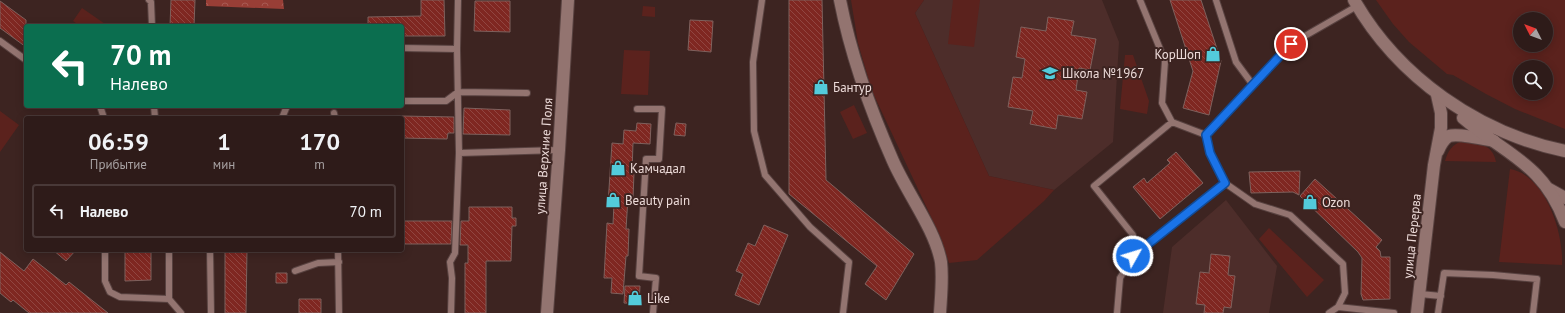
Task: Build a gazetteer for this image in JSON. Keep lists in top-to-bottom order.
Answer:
{
  "streets": {
    "main road": ["улица Верхние Поля", "улица Перерва"]
  },
  "places": {
    "shop": [
      "КорШоп",
      "Бантур",
      "Камчадал",
      "Beauty pain",
      "Ozon",
      "Like"
    ],
    "school or university": ["Школа №1967"]
  },
  "north": "top left",
  "page": {
    "turn": ["70 m", "Налево"],
    "eta": [
      "06:59",
      "Прибытие",
      "1",
      "мин",
      "170",
      "m"
    ],
    "list": [
      {
        "name": "Налево",
        "value": "70 m"
      }
    ]
  }
}
